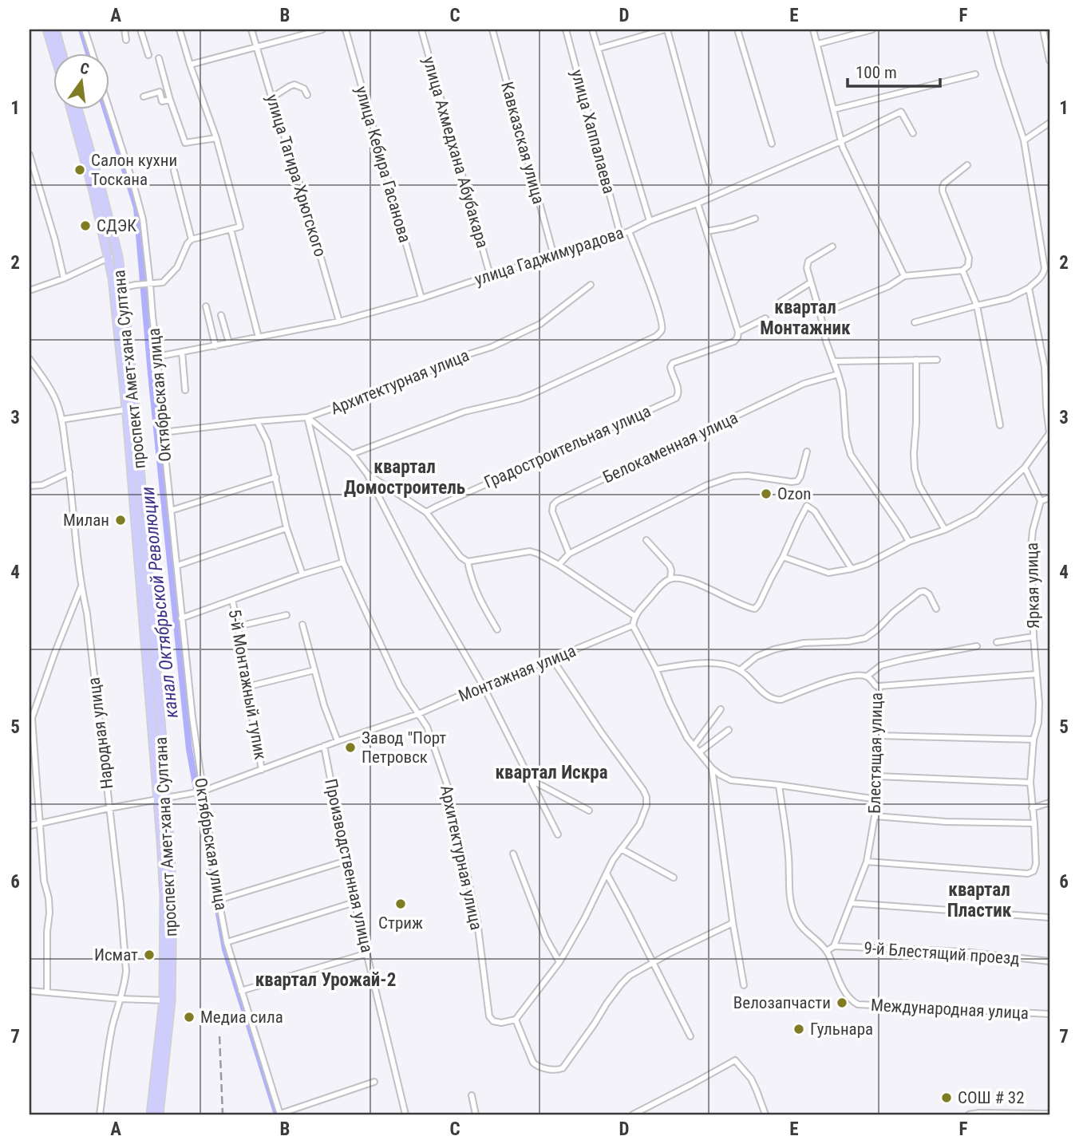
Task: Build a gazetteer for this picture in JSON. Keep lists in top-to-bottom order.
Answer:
{
  "streets": {
    "main road": ["проспект Амет-хана Султана"],
    "street": [
      "улица Хаппалаева",
      "Кавказская улица",
      "улица Ахмедхана Абубакара",
      "улица Кебира Гасанова",
      "улица Тагира Хрюгского",
      "улица Гаджимурадова",
      "Архитектурная улица",
      "Октябрьская улица",
      "Градостроительная улица",
      "Белокаменная улица",
      "Яркая улица",
      "Монтажная улица",
      "5-й Монтажный тупик",
      "Народная улица",
      "Блестящая улица",
      "Производственная улица",
      "9-й Блестящий проезд",
      "Международная улица"
    ]
  },
  "crossings": [
    ["улица Хаппалаева", "улица Гаджимурадова"],
    ["Кавказская улица", "улица Гаджимурадова"],
    ["улица Ахмедхана Абубакара", "улица Гаджимурадова"],
    ["улица Кебира Гасанова", "улица Гаджимурадова"],
    ["улица Тагира Хрюгского", "улица Гаджимурадова"],
    ["улица Гаджимурадова", "Октябрьская улица"],
    ["проспект Амет-хана Султана", "Монтажная улица"],
    ["Архитектурная улица", "Монтажная улица"],
    ["Октябрьская улица", "Монтажная улица"],
    ["Яркая улица", "Блестящая улица"],
    ["Монтажная улица", "5-й Монтажный тупик"],
    ["Монтажная улица", "Народная улица"],
    ["Монтажная улица", "Производственная улица"],
    ["Блестящая улица", "9-й Блестящий проезд"]
  ],
  "districts": [
    "квартал Монтажник",
    "квартал Домостроитель",
    "квартал Искра",
    "квартал Пластик",
    "квартал Урожай-2"
  ],
  "water": ["канал Октябрьской Революции"],
  "places": [
    "Салон кухни Тоскана",
    "СДЭК",
    "Ozon",
    "Милан",
    "Завод \"Порт Петровск",
    "Стриж",
    "Исмат",
    "Велозапчасти",
    "Медиа сила",
    "Гульнара",
    "СОШ # 32"
  ],
  "scale_bar": "100 m",
  "north": "top",
  "grid": {
    "columns": [
      "A",
      "B",
      "C",
      "D",
      "E",
      "F"
    ],
    "rows": [
      "1",
      "2",
      "3",
      "4",
      "5",
      "6",
      "7"
    ]
  }
}
